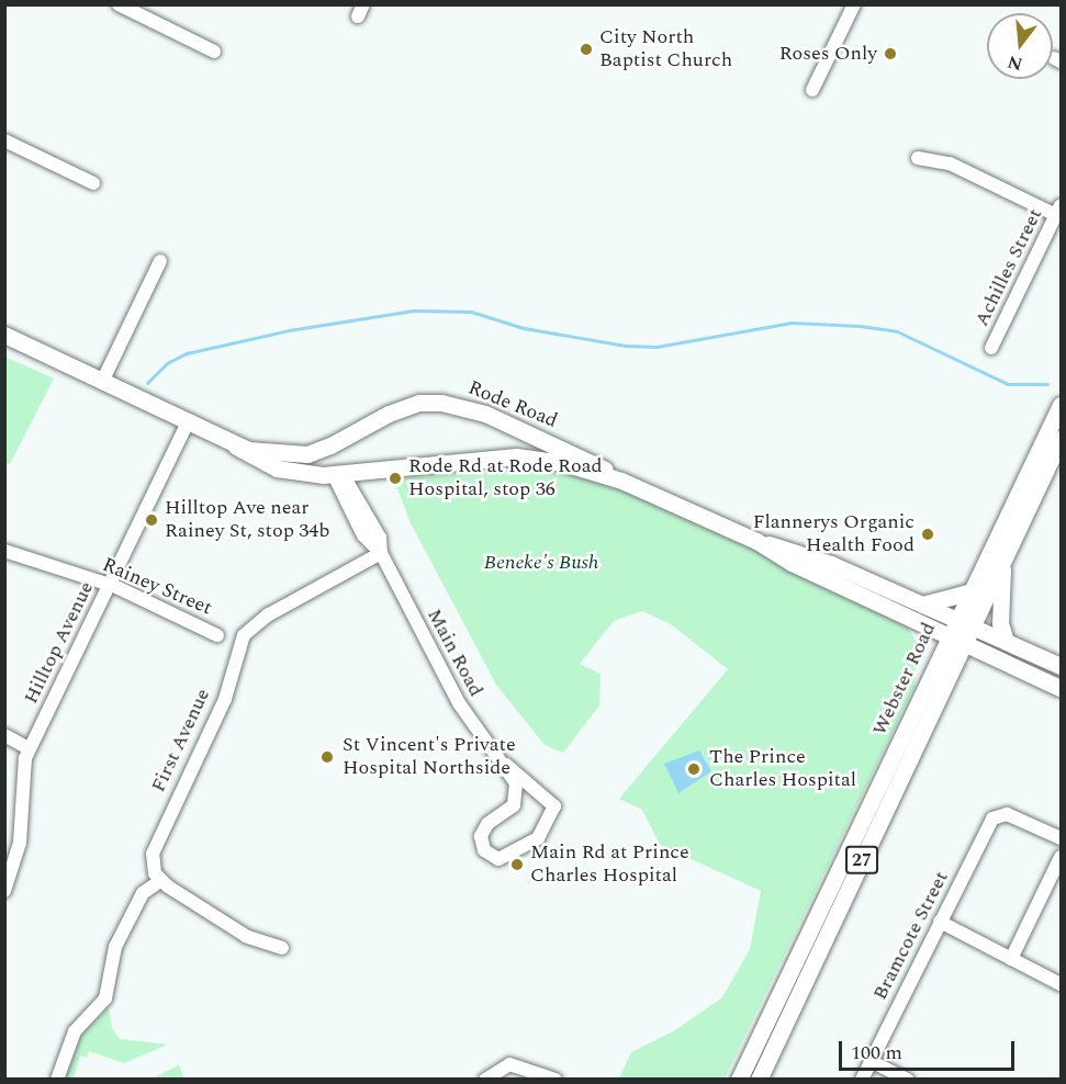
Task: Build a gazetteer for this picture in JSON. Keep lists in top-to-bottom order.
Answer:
{
  "streets": {
    "main road": ["Rode Road", "Webster Road", "27"],
    "street": [
      "Achilles Street",
      "Rainey Street",
      "Hilltop Avenue",
      "Main Road",
      "First Avenue",
      "Bramcote Street"
    ]
  },
  "crossings": [
    ["Rode Road", "Hilltop Avenue"],
    ["Rode Road", "Main Road"],
    ["Rode Road", "Webster Road"],
    ["Rainey Street", "Hilltop Avenue"],
    ["Main Road", "First Avenue"]
  ],
  "parks": ["Beneke's Bush"],
  "places": [
    "City North Baptist Church",
    "Roses Only",
    "Rode Rd at Rode Road Hospital, stop 36",
    "Hilltop Ave near Rainey St, stop 34b",
    "Flannerys Organic Health Food",
    "St Vincent's Private Hospital Northside",
    "The Prince Charles Hospital",
    "Main Rd at Prince Charles Hospital"
  ],
  "scale_bar": "100 m",
  "north": "bottom"
}
